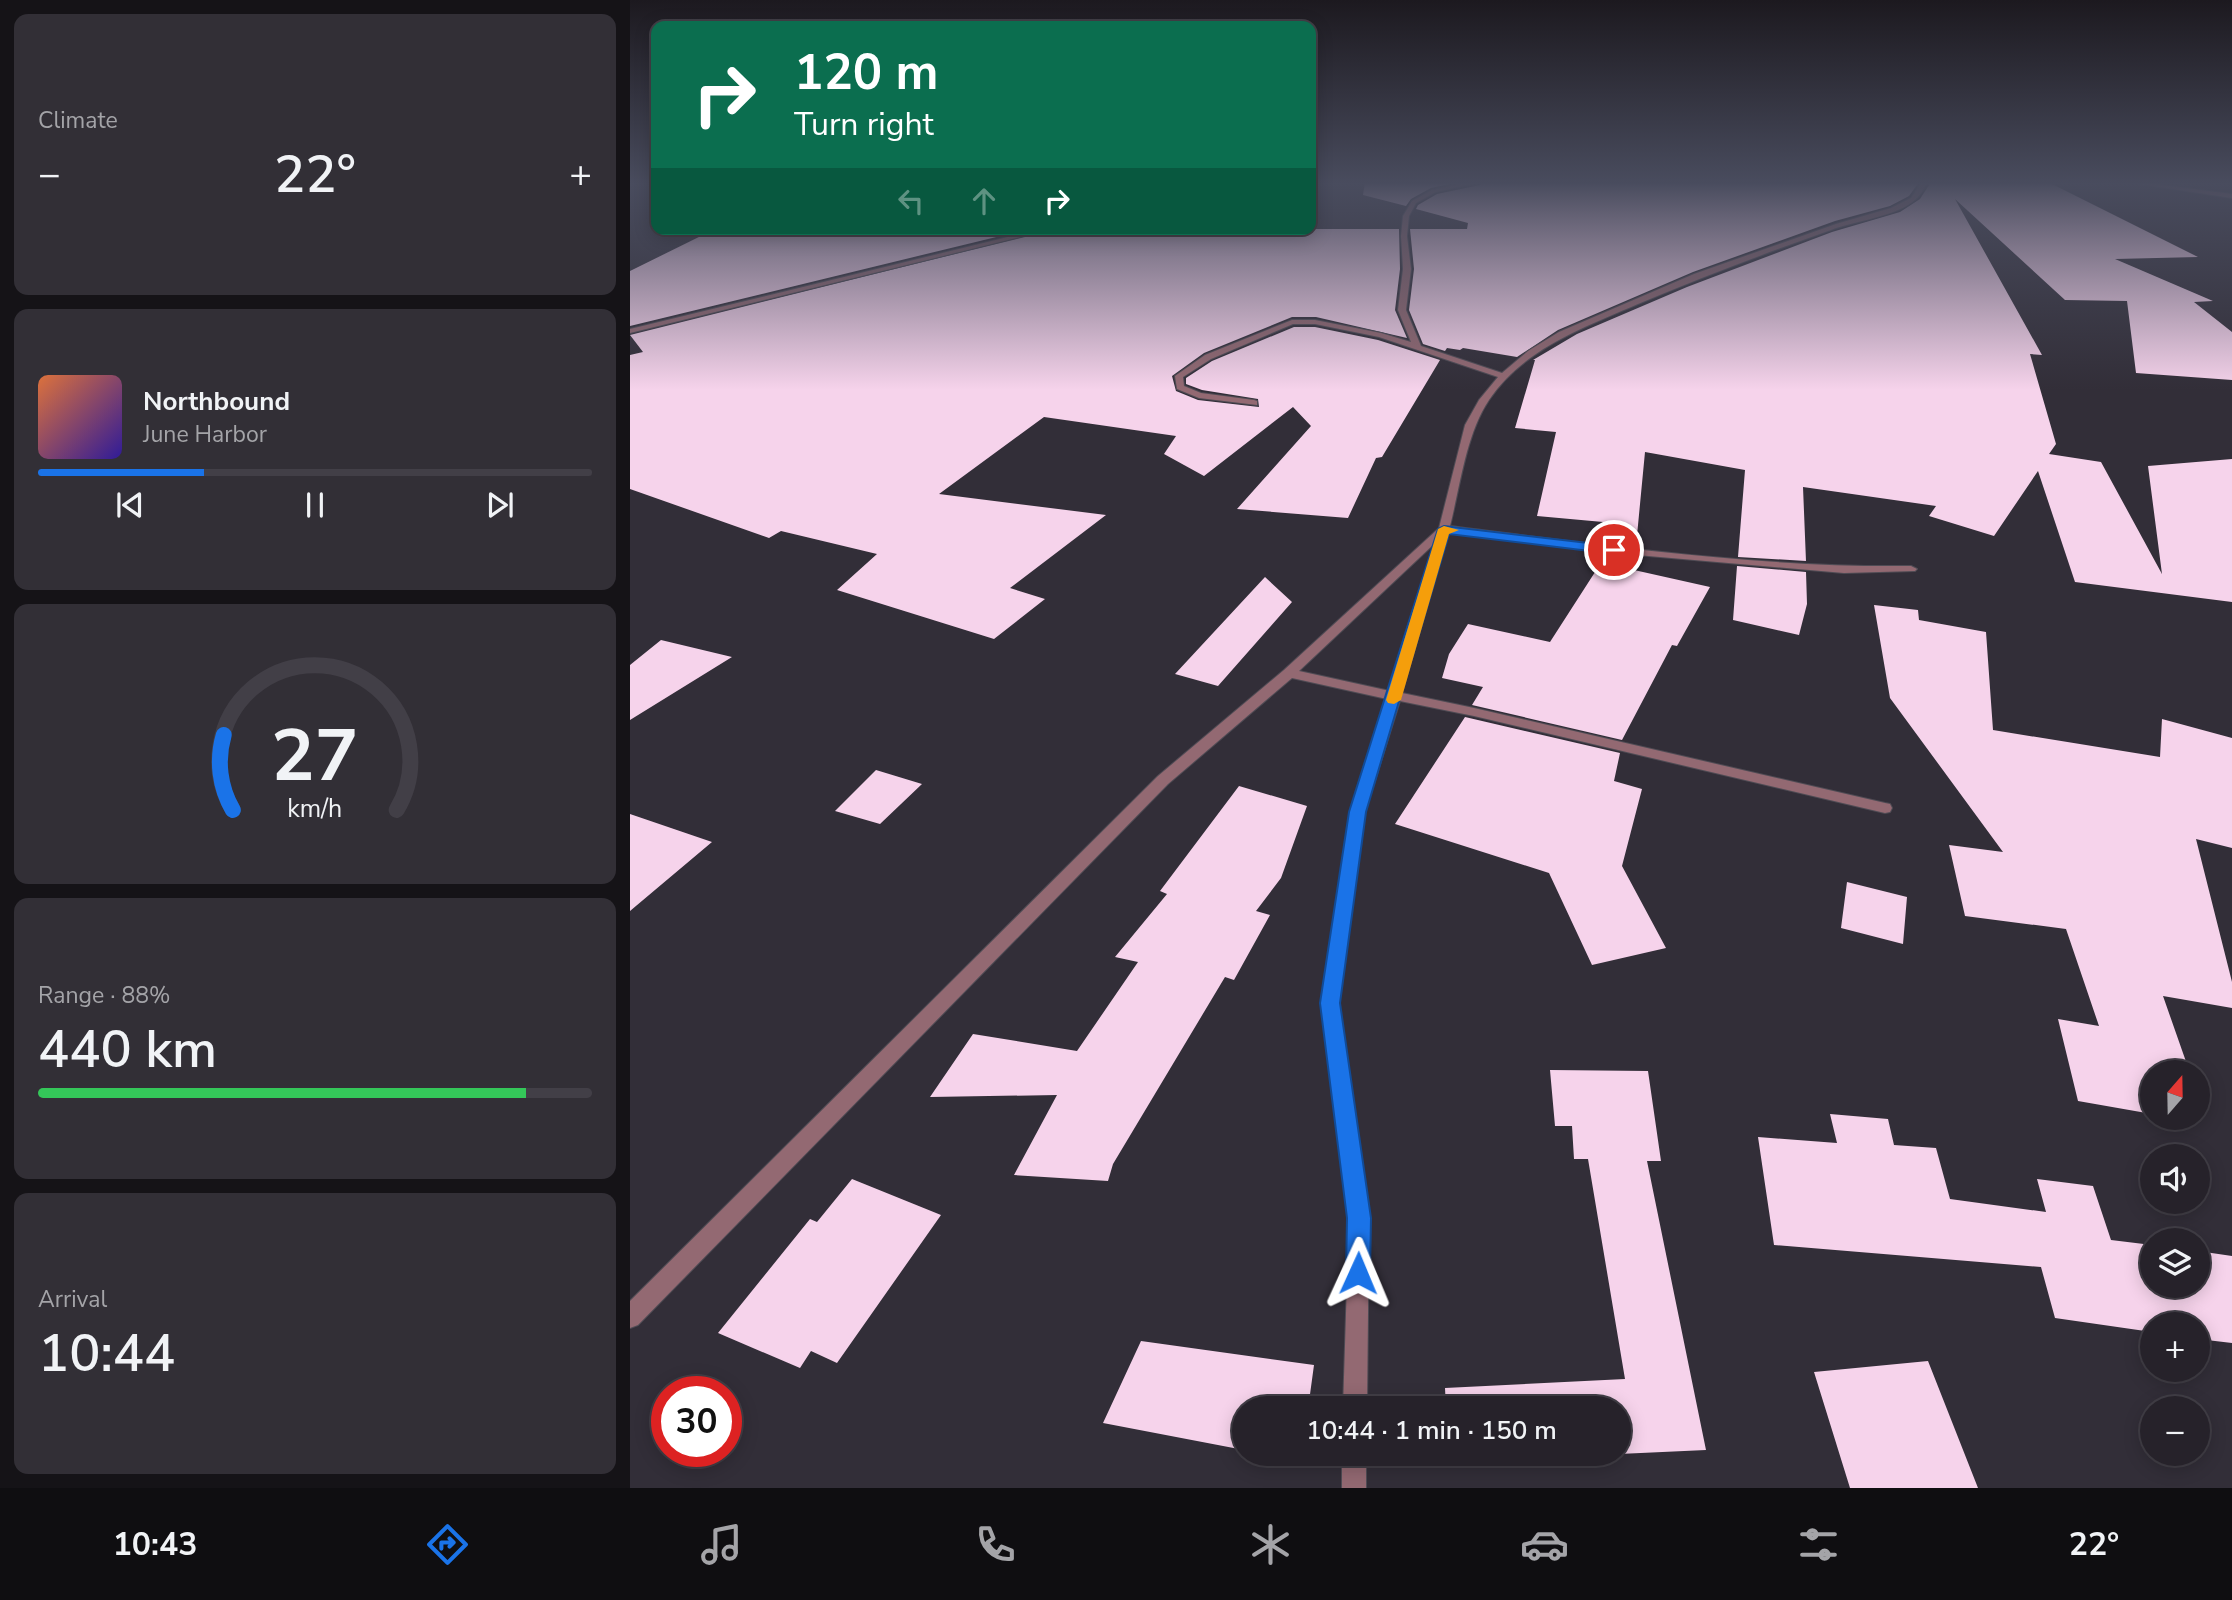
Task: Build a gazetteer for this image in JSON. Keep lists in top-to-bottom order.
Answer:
{
  "north": "top",
  "page": {
    "tile": [
      "Climate",
      ["Range · 88%", "440 km"],
      ["Arrival", "10:44"]
    ],
    "turn": ["120 m", "Turn right"],
    "heat": ["−", "22°", "+"],
    "song": ["Northbound", "June Harbor"],
    "map_buttons": ["+", "−"],
    "limit": "30",
    "trip": "10:44 · 1 min · 150 m",
    "tabs": ["10:43", "22°"],
    "gauge": ["27", "km/h"]
  }
}
